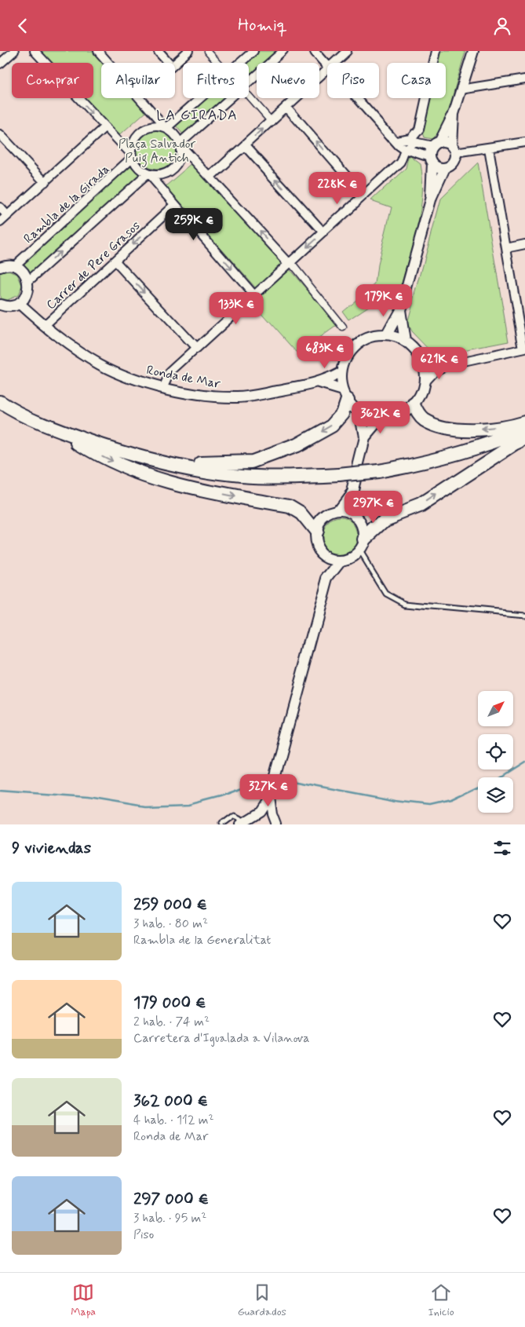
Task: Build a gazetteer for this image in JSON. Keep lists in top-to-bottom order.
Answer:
{
  "streets": {
    "street": ["Rambla de la Girada", "Carrer de Pere Grasos", "Ronda de Mar"]
  },
  "crossings": [
    ["Carrer de Pere Grasos", "Ronda de Mar"]
  ],
  "districts": ["LA GIRADA"],
  "parks": ["Plaça Salvador Puig Antich"],
  "north": "top right",
  "page": {
    "header": "Homiq",
    "chip": [
      "Comprar",
      "Alquilar",
      "Filtros",
      "Nuevo",
      "Piso",
      "Casa"
    ],
    "price": [
      "228K €",
      "259K €",
      "179K €",
      "133K €",
      "683K €",
      "621K €",
      "362K €",
      "297K €",
      "327K €"
    ],
    "heading": "9 viviendas",
    "list": [
      {
        "name": "259 000 €",
        "note": "3 hab. · 80 m² · Rambla de la Generalitat"
      },
      {
        "name": "179 000 €",
        "note": "2 hab. · 74 m² · Carretera d'Igualada a Vilanova"
      },
      {
        "name": "362 000 €",
        "note": "4 hab. · 112 m² · Ronda de Mar"
      },
      {
        "name": "297 000 €",
        "note": "3 hab. · 95 m² · Piso"
      }
    ],
    "tabs": ["Mapa", "Guardados", "Inicio"]
  }
}
